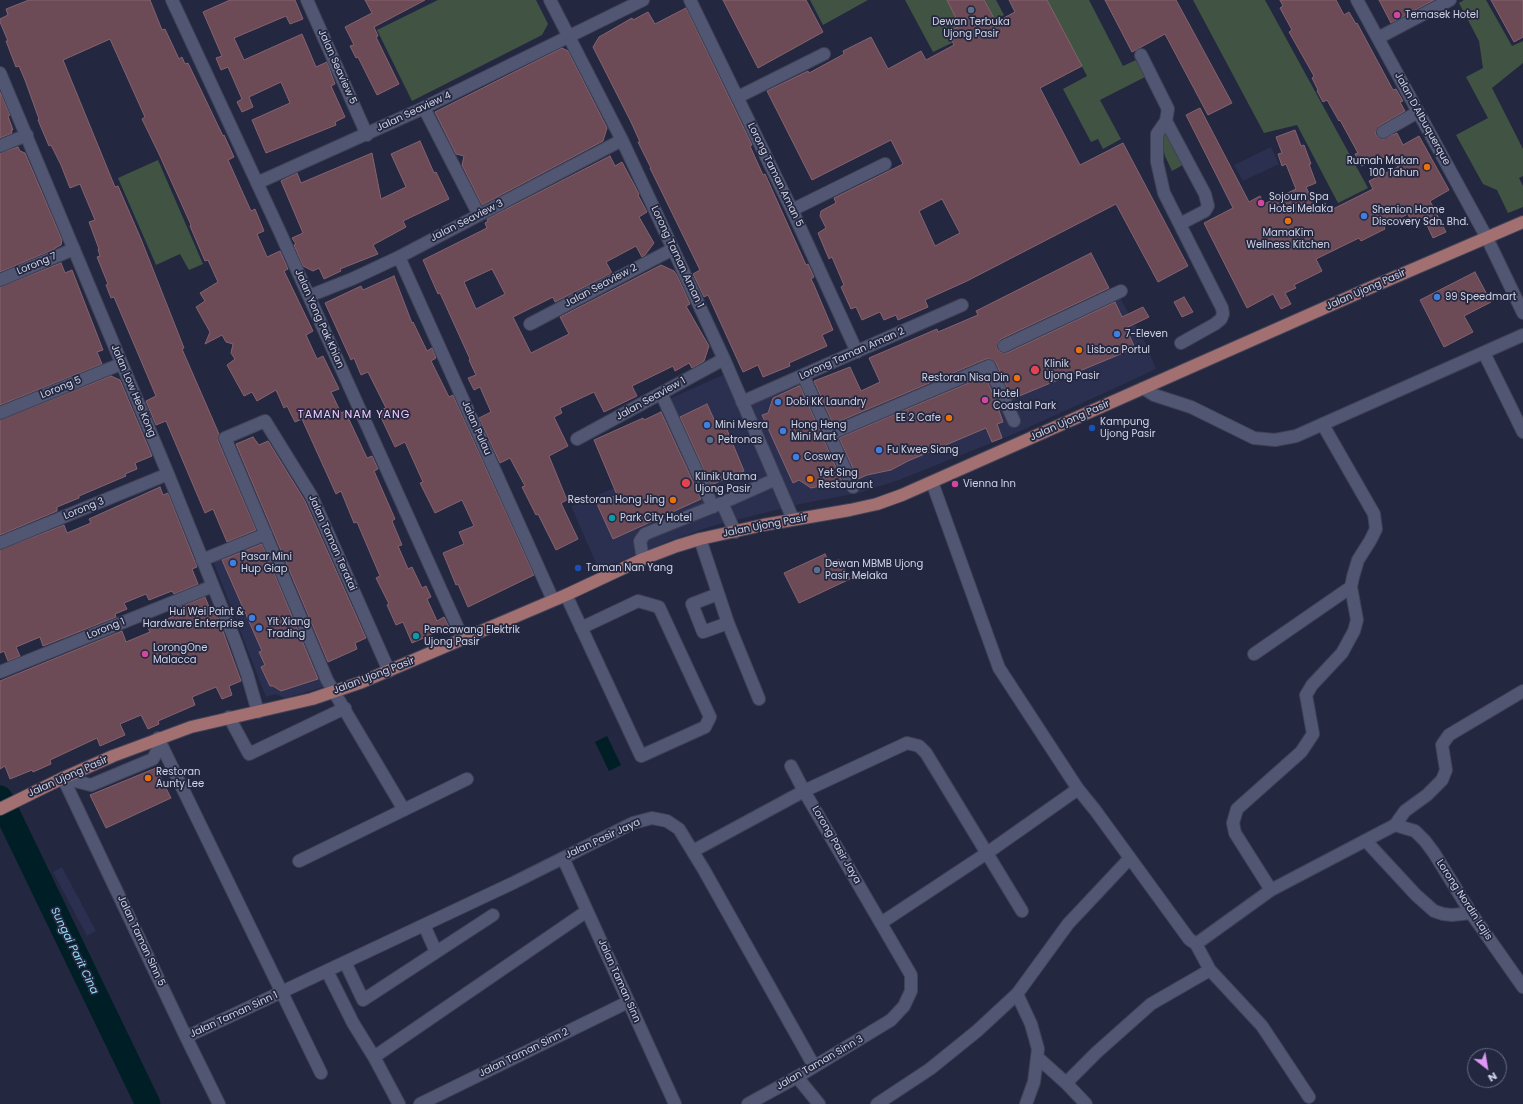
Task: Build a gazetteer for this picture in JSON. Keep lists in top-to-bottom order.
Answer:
{
  "streets": {
    "main road": ["Jalan Ujong Pasir"],
    "street": [
      "Jalan Seaview 5",
      "Jalan Seaview 4",
      "Jalan D'Albuquerque",
      "Lorong Taman Aman 5",
      "Jalan Seaview 3",
      "Lorong Taman Aman 1",
      "Lorong 7",
      "Jalan Seaview 2",
      "Jalan Yong Pak Khian",
      "Lorong Taman Aman 2",
      "Lorong 5",
      "Jalan Low Hee Kong",
      "Jalan Seaview 1",
      "Jalan Pulau",
      "Lorong 3",
      "Jalan Taman Teratai",
      "Lorong 1",
      "Jalan Pasir Jaya",
      "Lorong Pasir Jaya",
      "Lorong Nordin Lajis",
      "Jalan Taman Sinn 5",
      "Jalan Taman Sinn",
      "Jalan Taman Sinn 1",
      "Jalan Taman Sinn 2",
      "Jalan Taman Sinn 3"
    ]
  },
  "crossings": [
    ["Jalan Seaview 5", "Jalan Seaview 4"],
    ["Jalan Seaview 4", "Lorong Taman Aman 1"],
    ["Jalan Seaview 4", "Jalan Yong Pak Khian"],
    ["Jalan D'Albuquerque", "Jalan Ujong Pasir"],
    ["Lorong Taman Aman 5", "Lorong Taman Aman 2"],
    ["Jalan Seaview 3", "Lorong Taman Aman 1"],
    ["Jalan Seaview 3", "Jalan Yong Pak Khian"],
    ["Jalan Seaview 3", "Jalan Pulau"],
    ["Lorong Taman Aman 1", "Jalan Seaview 2"],
    ["Lorong Taman Aman 1", "Jalan Ujong Pasir"],
    ["Lorong Taman Aman 1", "Lorong Taman Aman 2"],
    ["Lorong Taman Aman 1", "Jalan Seaview 1"],
    ["Lorong 7", "Jalan Low Hee Kong"],
    ["Jalan Ujong Pasir", "Jalan Yong Pak Khian"],
    ["Jalan Ujong Pasir", "Jalan Low Hee Kong"],
    ["Jalan Ujong Pasir", "Jalan Pulau"],
    ["Jalan Ujong Pasir", "Jalan Taman Teratai"],
    ["Jalan Ujong Pasir", "Jalan Taman Sinn 5"],
    ["Lorong 5", "Jalan Low Hee Kong"],
    ["Jalan Low Hee Kong", "Lorong 3"],
    ["Jalan Low Hee Kong", "Lorong 1"],
    ["Jalan Pasir Jaya", "Jalan Taman Sinn"],
    ["Jalan Pasir Jaya", "Jalan Taman Sinn 1"],
    ["Jalan Pasir Jaya", "Jalan Taman Sinn 3"],
    ["Lorong Pasir Jaya", "Jalan Taman Sinn 3"],
    ["Jalan Taman Sinn 5", "Jalan Taman Sinn 1"],
    ["Jalan Taman Sinn", "Jalan Taman Sinn 2"]
  ],
  "districts": ["TAMAN NAM YANG"],
  "water": ["Sungai Parit Cina"],
  "places": [
    "Dewan Terbuka Ujong Pasir",
    "Temasek Hotel",
    "Rumah Makan 100 Tahun",
    "Sojourn Spa Hotel Melaka",
    "Shenion Home Discovery Sdn. Bhd.",
    "MamaKim Wellness Kitchen",
    "99 Speedmart",
    "7-Eleven",
    "Lisboa Portul",
    "Klinik Ujong Pasir",
    "Restoran Nisa Din",
    "Hotel Coastal Park",
    "Dobi KK Laundry",
    "EE 2 Cafe",
    "Mini Mesra",
    "Kampung Ujong Pasir",
    "Hong Heng Mini Mart",
    "Petronas",
    "Fu Kwee Siang",
    "Cosway",
    "Yet Sing Restaurant",
    "Klinik Utama Ujong Pasir",
    "Vienna Inn",
    "Restoran Hong Jing",
    "Park City Hotel",
    "Pasar Mini Hup Giap",
    "Taman Nan Yang",
    "Dewan MBMB Ujong Pasir Melaka",
    "Hui Wei Paint & Hardware Enterprise",
    "Yit Xiang Trading",
    "Pencawang Elektrik Ujong Pasir",
    "LorongOne Malacca",
    "Restoran Aunty Lee"
  ],
  "north": "bottom right"
}
